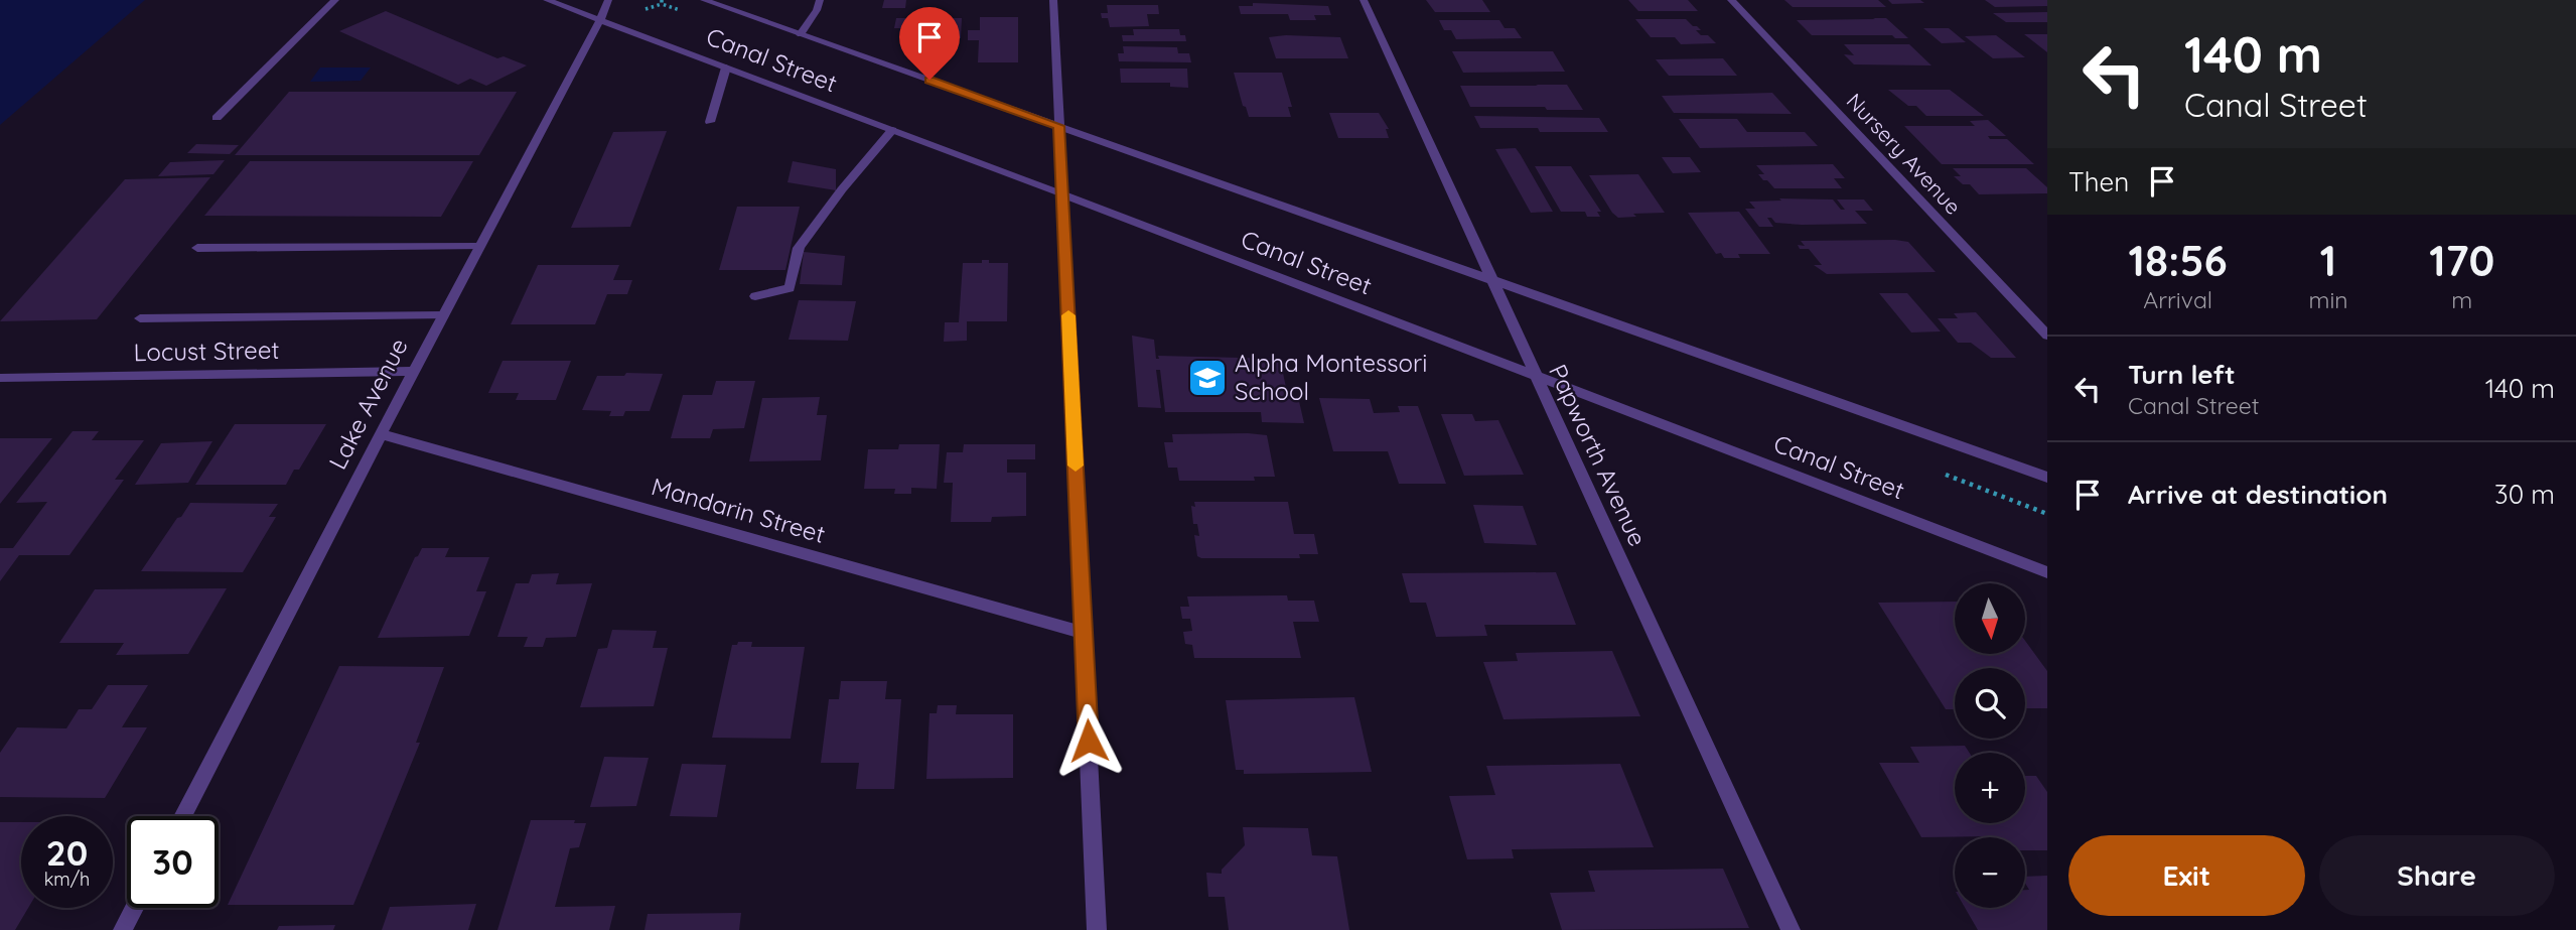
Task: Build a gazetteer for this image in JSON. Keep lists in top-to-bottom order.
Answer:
{
  "streets": {
    "street": [
      "Canal Street",
      "Nursery Avenue",
      "Locust Street",
      "Lake Avenue",
      "Papworth Avenue",
      "Mandarin Street"
    ]
  },
  "crossings": [
    ["Canal Street", "Lake Avenue"],
    ["Canal Street", "Papworth Avenue"],
    ["Locust Street", "Lake Avenue"],
    ["Lake Avenue", "Mandarin Street"]
  ],
  "places": {
    "school or university": ["Alpha Montessori School"]
  },
  "north": "bottom",
  "page": {
    "turn": ["140 m", "Canal Street"],
    "then": "Then",
    "eta": [
      "18:56",
      "Arrival",
      "1",
      "min",
      "170",
      "m"
    ],
    "list": [
      {
        "name": "Turn left",
        "note": "Canal Street",
        "value": "140 m"
      },
      {
        "name": "Arrive at destination",
        "value": "30 m"
      }
    ],
    "map_buttons": ["+", "−"],
    "speed": "20 km/h",
    "limit": "30",
    "buttons": ["Exit", "Share"]
  }
}
